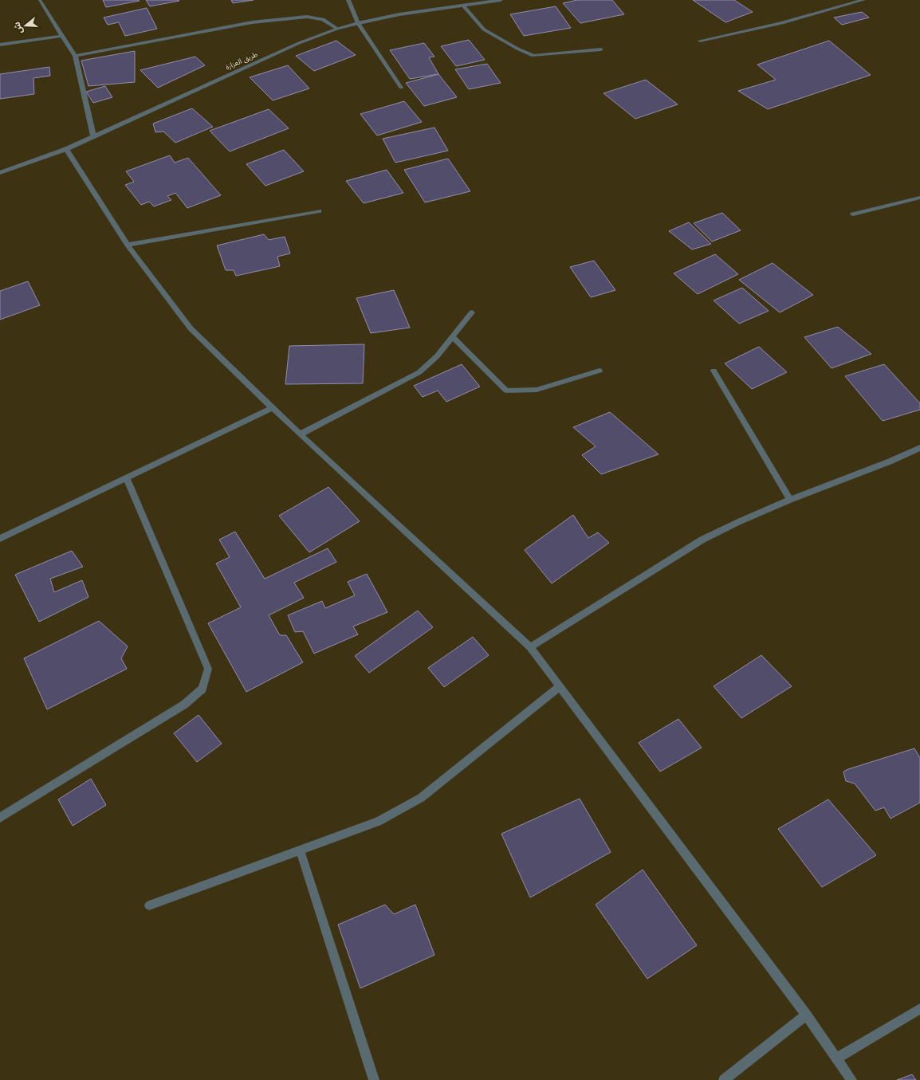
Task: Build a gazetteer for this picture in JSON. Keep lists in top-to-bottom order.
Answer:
{
  "streets": {
    "street": ["طريق العزازة"]
  },
  "north": "left"
}
